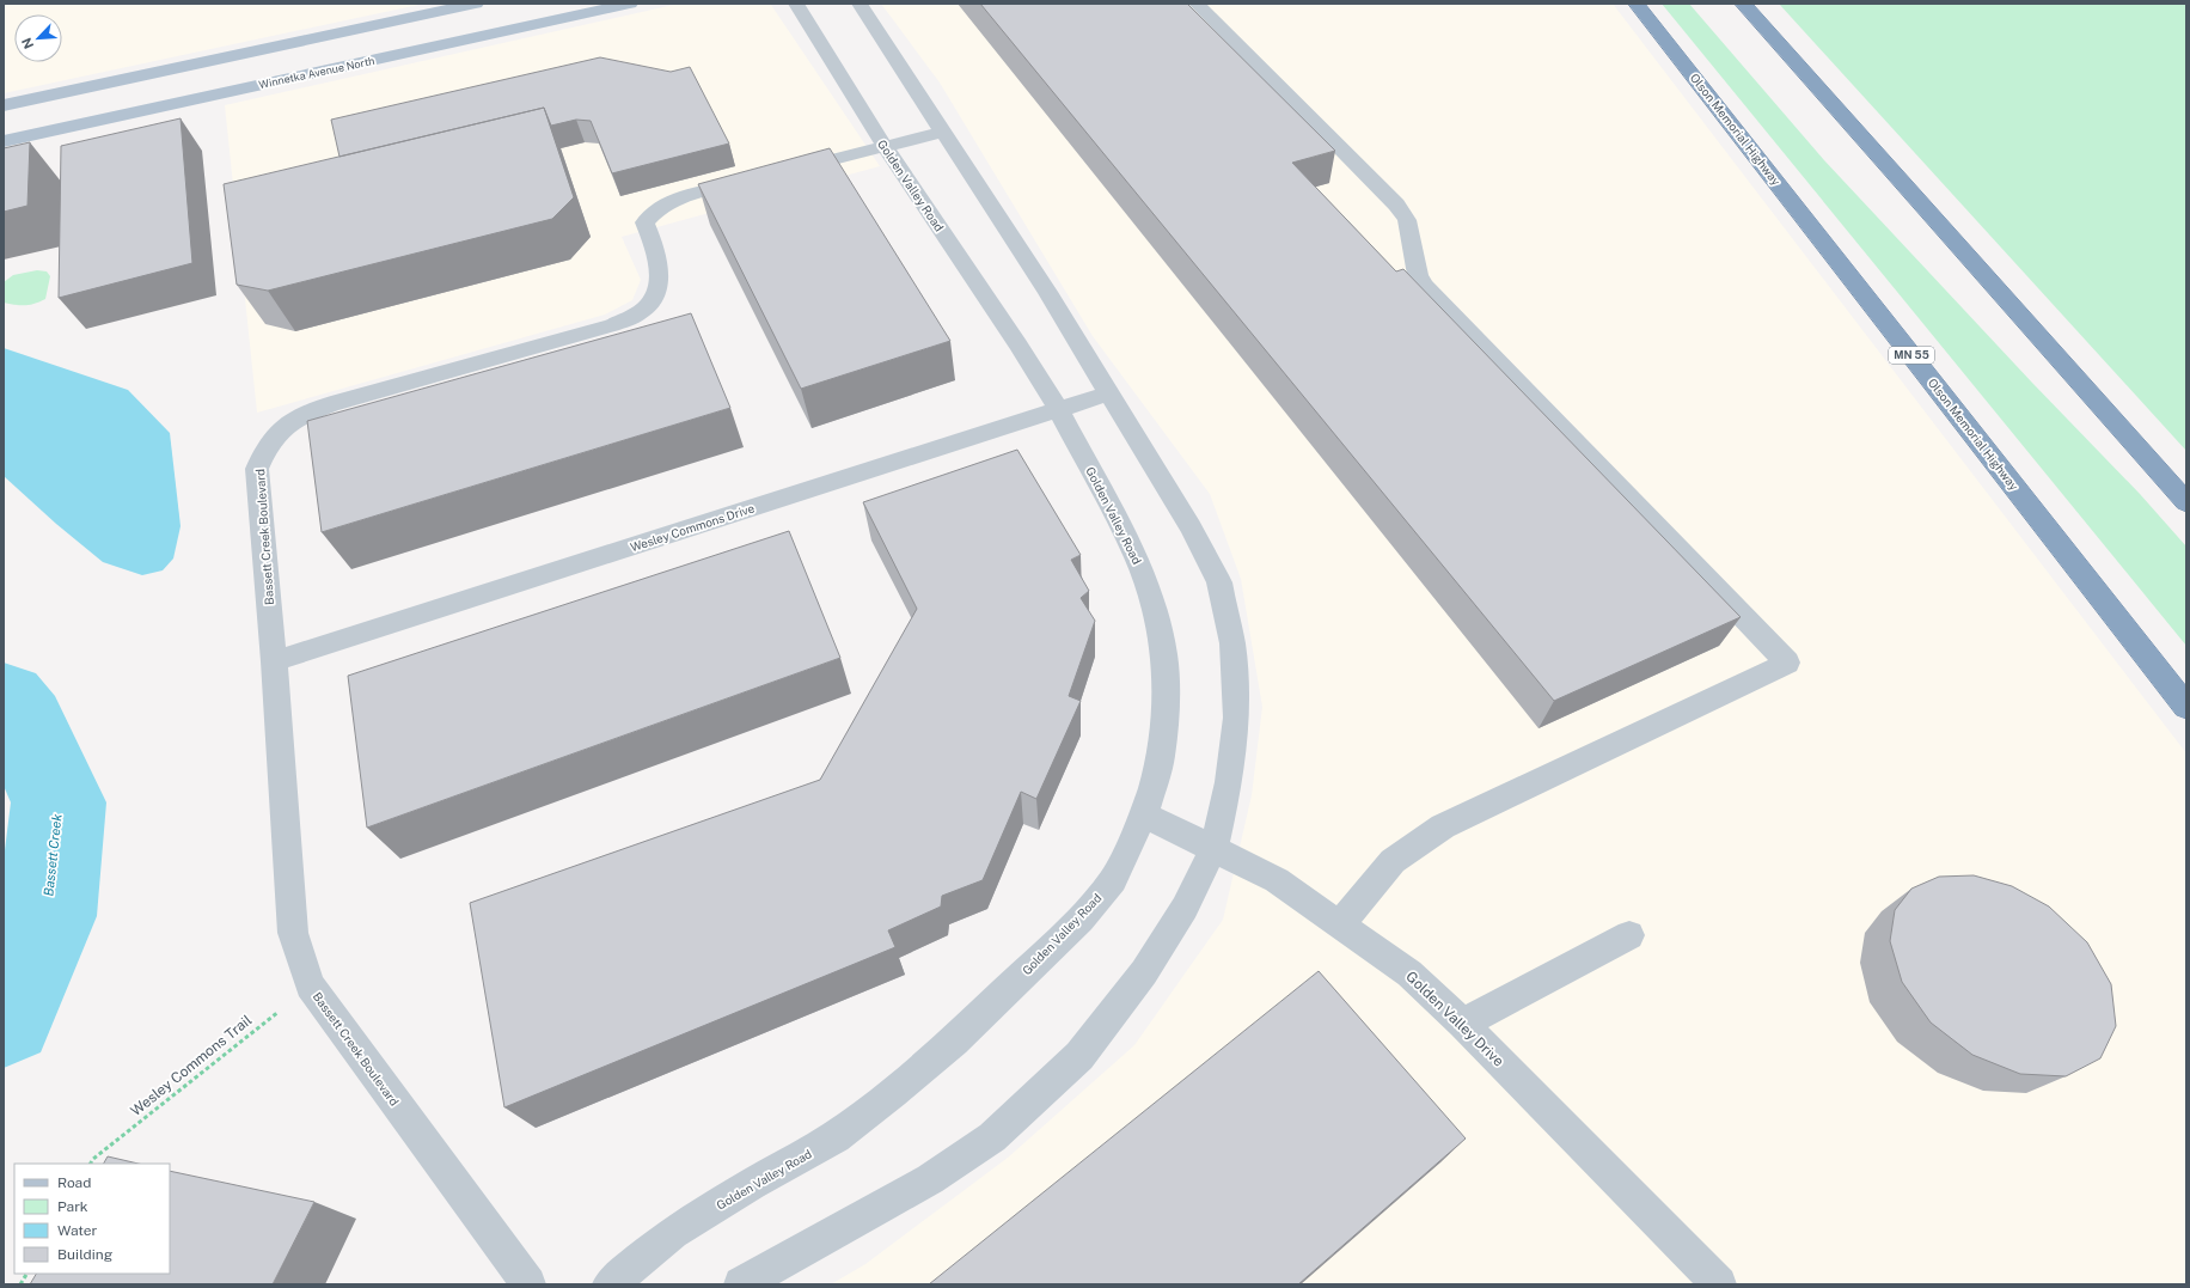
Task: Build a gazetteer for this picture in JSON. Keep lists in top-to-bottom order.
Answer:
{
  "streets": {
    "highway": ["Olson Memorial Highway", "MN 55"],
    "main road": ["Winnetka Avenue North"],
    "street": [
      "Golden Valley Road",
      "Wesley Commons Drive",
      "Bassett Creek Boulevard",
      "Golden Valley Drive"
    ],
    "path": ["Wesley Commons Trail"]
  },
  "crossings": [
    ["Golden Valley Road", "Wesley Commons Drive"],
    ["Golden Valley Road", "Bassett Creek Boulevard"],
    ["Golden Valley Road", "Golden Valley Drive"],
    ["Wesley Commons Drive", "Bassett Creek Boulevard"],
    ["Bassett Creek Boulevard", "Wesley Commons Trail"]
  ],
  "water": ["Bassett Creek"],
  "legend": [
    "Road",
    "Park",
    "Water",
    "Building"
  ],
  "north": "bottom left"
}
